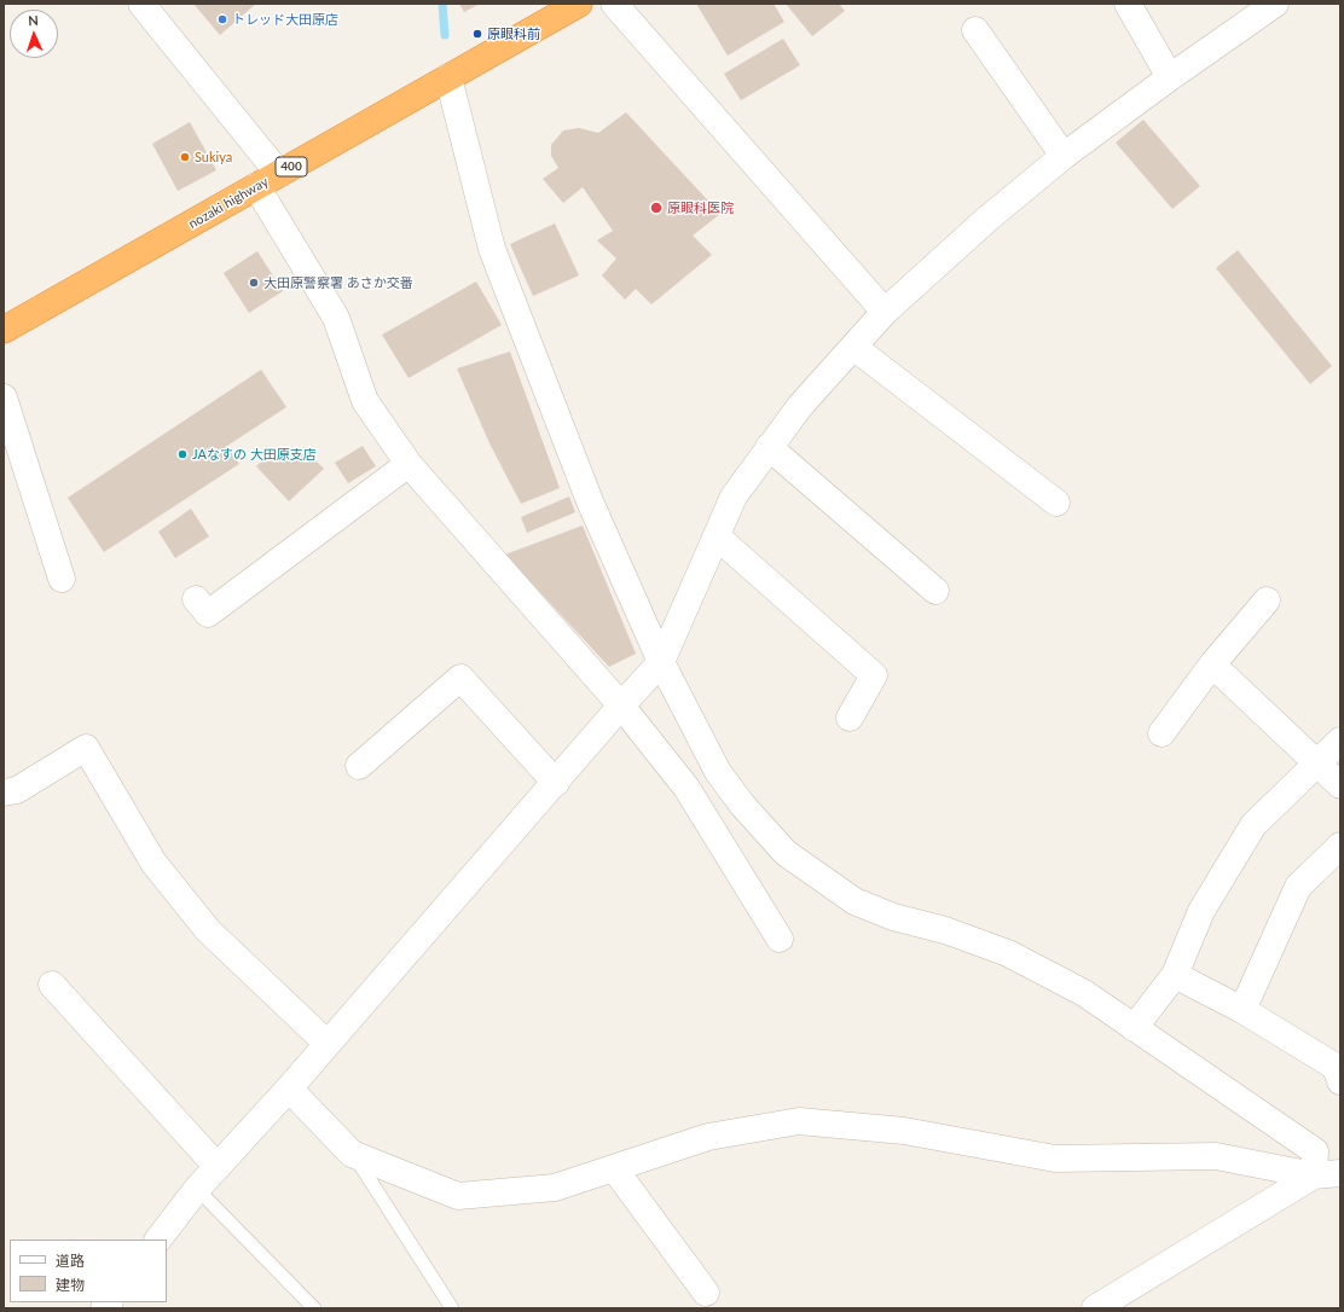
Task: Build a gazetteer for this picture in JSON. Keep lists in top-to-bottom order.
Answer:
{
  "streets": {
    "highway": ["400", "nozaki highway"]
  },
  "places": [
    "トレッド大田原店",
    "原眼科前",
    "Sukiya",
    "原眼科医院",
    "大田原警察署 あさか交番",
    "JAなすの 大田原支店"
  ],
  "legend": ["道路", "建物"],
  "north": "top"
}
